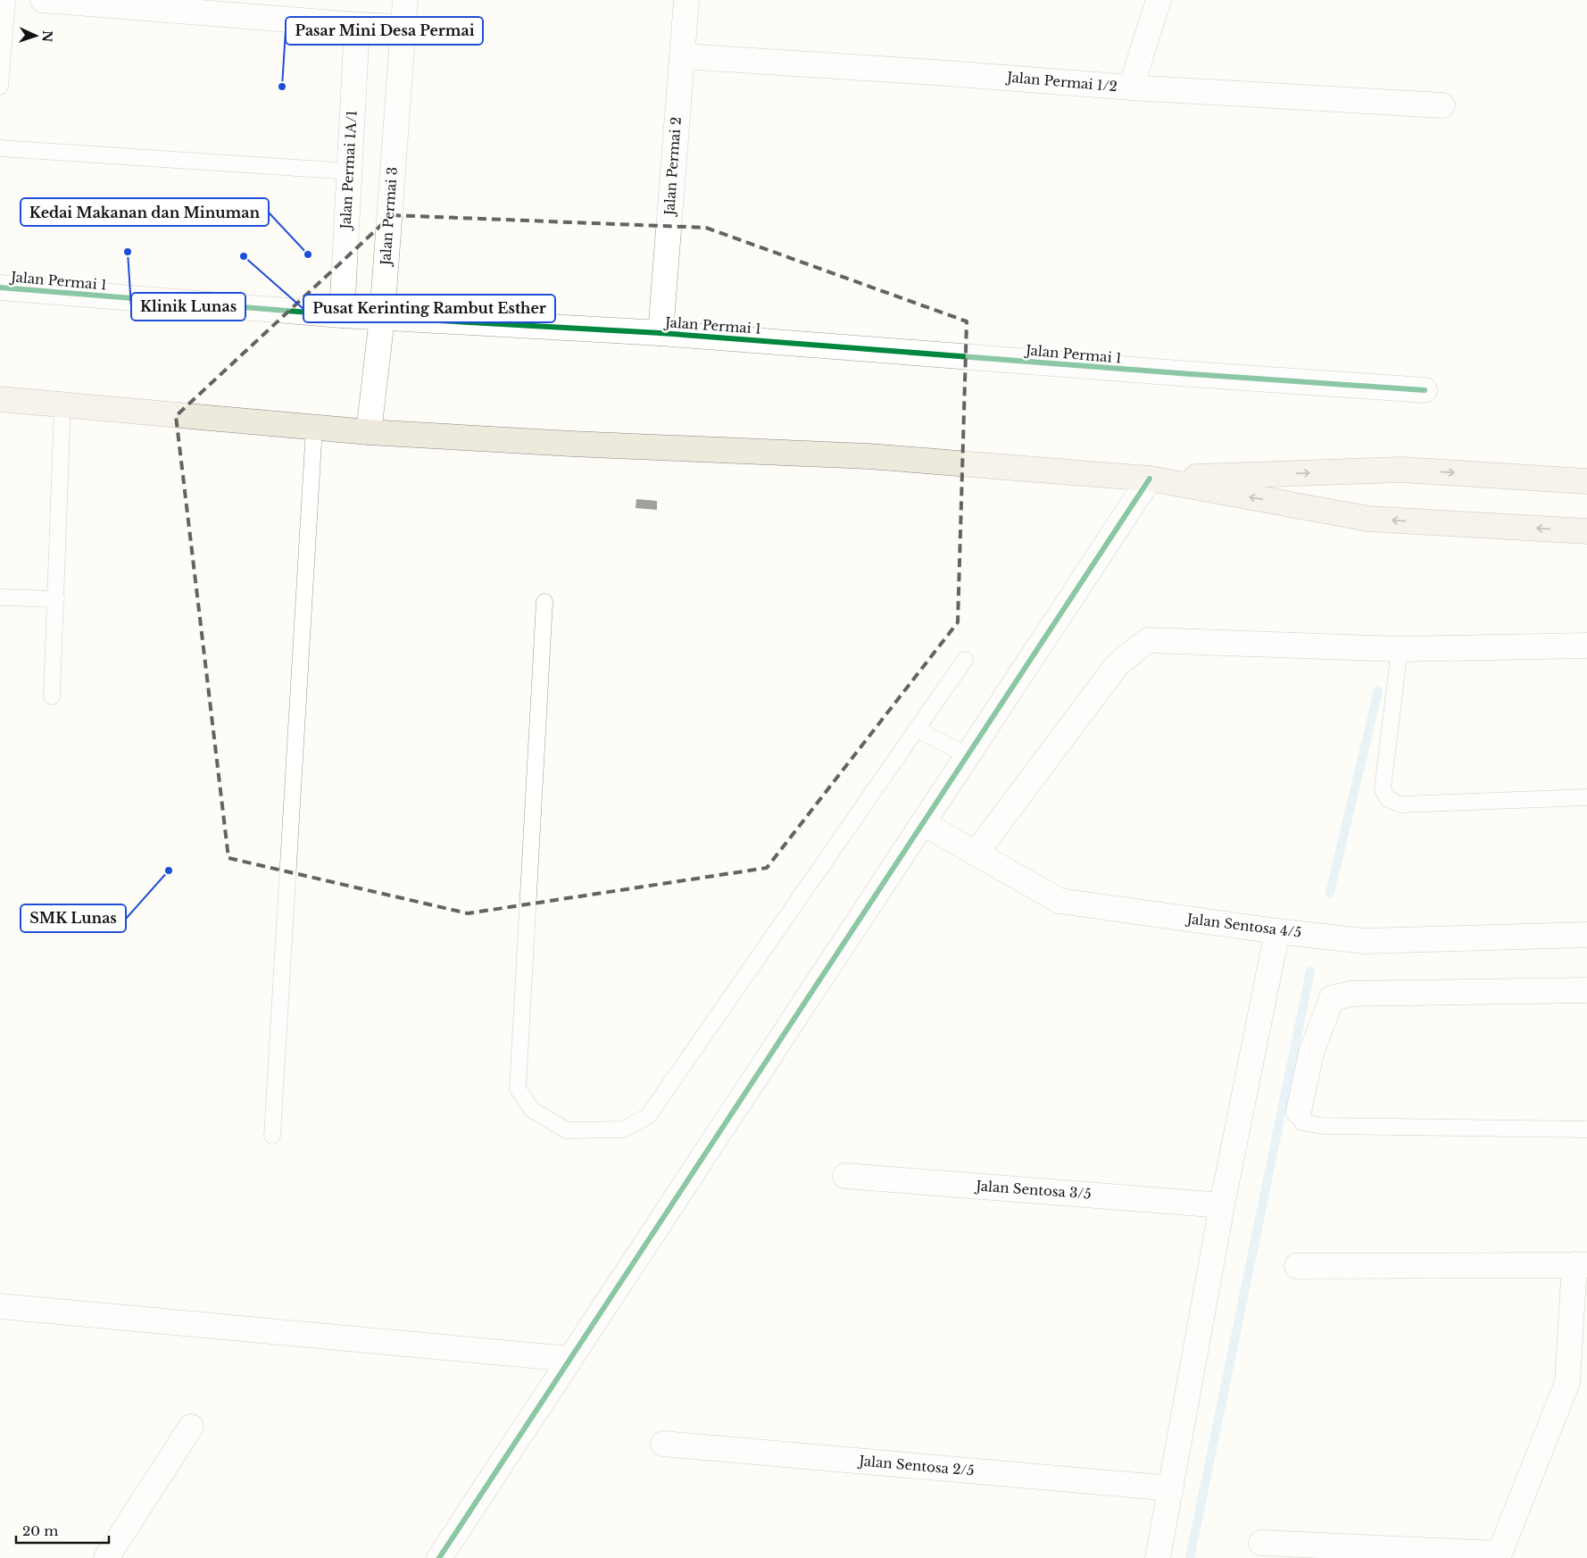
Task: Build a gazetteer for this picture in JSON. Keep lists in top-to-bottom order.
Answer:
{
  "streets": {
    "street": [
      "Jalan Permai 1/2",
      "Jalan Permai 2",
      "Jalan Permai 1A/1",
      "Jalan Permai 3",
      "Jalan Permai 1",
      "Jalan Sentosa 4/5",
      "Jalan Sentosa 3/5",
      "Jalan Sentosa 2/5"
    ]
  },
  "crossings": [
    ["Jalan Permai 1/2", "Jalan Permai 2"],
    ["Jalan Permai 2", "Jalan Permai 1"],
    ["Jalan Permai 1A/1", "Jalan Permai 1"],
    ["Jalan Permai 3", "Jalan Permai 1"]
  ],
  "places": [
    "Pasar Mini Desa Permai",
    "Klinik Lunas",
    "Kedai Makanan dan Minuman",
    "Pusat Kerinting Rambut Esther",
    "SMK Lunas"
  ],
  "scale_bar": "20 m",
  "north": "right"
}
